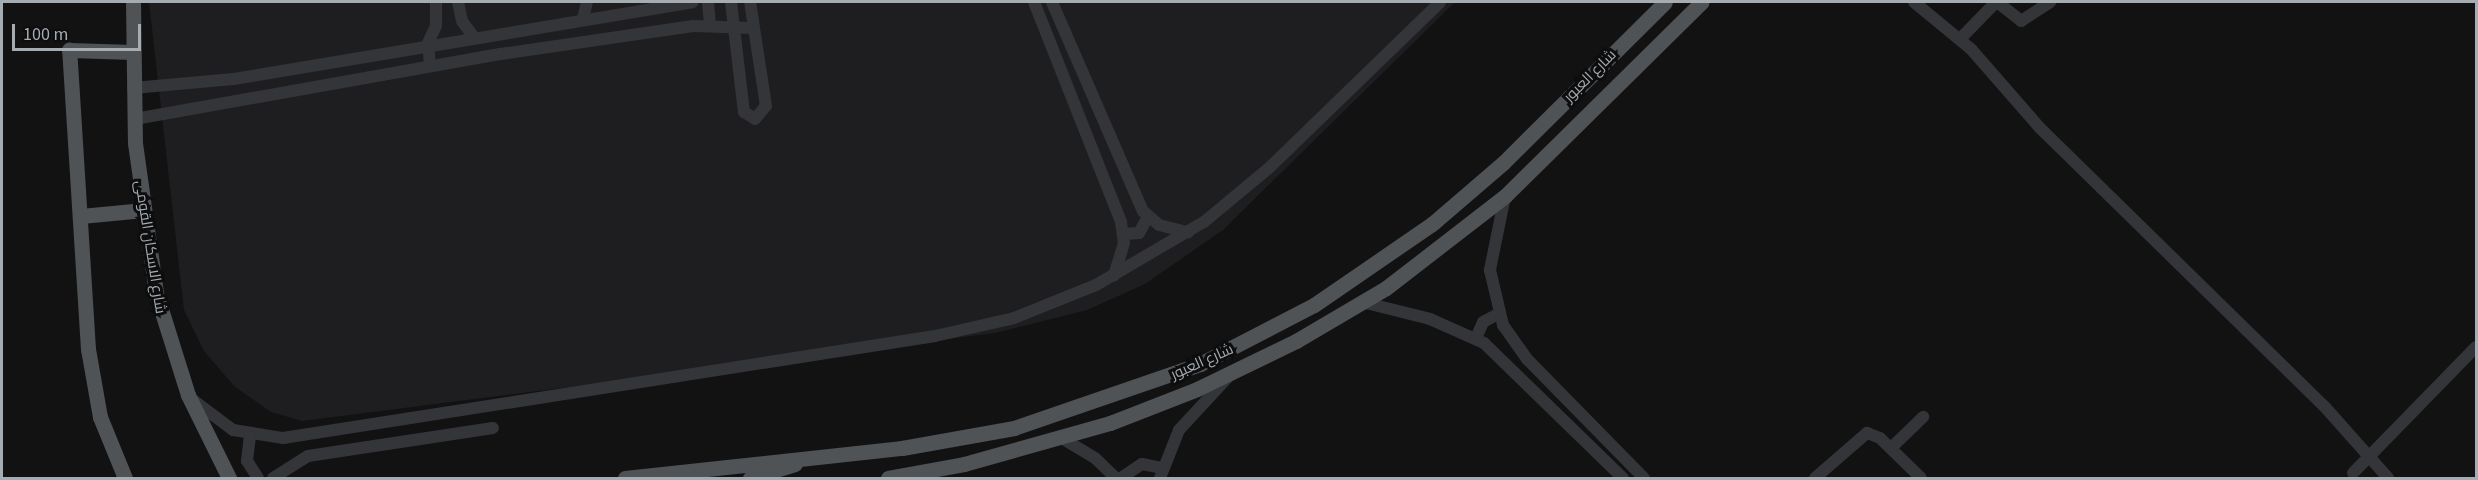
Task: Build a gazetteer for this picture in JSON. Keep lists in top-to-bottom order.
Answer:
{
  "streets": {
    "main road": ["شارع العبور", "شارع الاسكان القومى"]
  },
  "scale_bar": "100 m"
}
